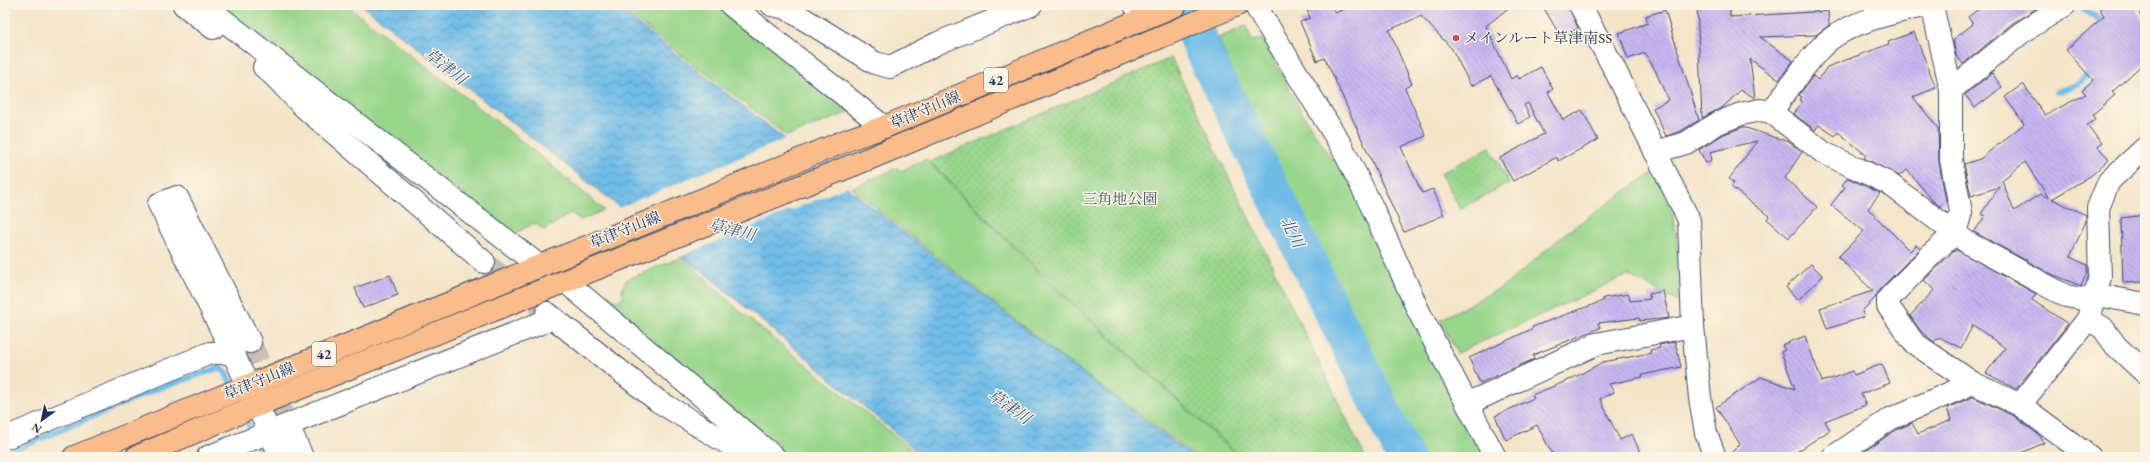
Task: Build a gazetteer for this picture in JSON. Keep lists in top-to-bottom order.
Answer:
{
  "streets": {
    "main road": ["42", "草津守山線"]
  },
  "water": ["草津川", "北川"],
  "parks": ["三角地公園"],
  "places": ["メインルート草津南SS"],
  "north": "bottom left"
}
